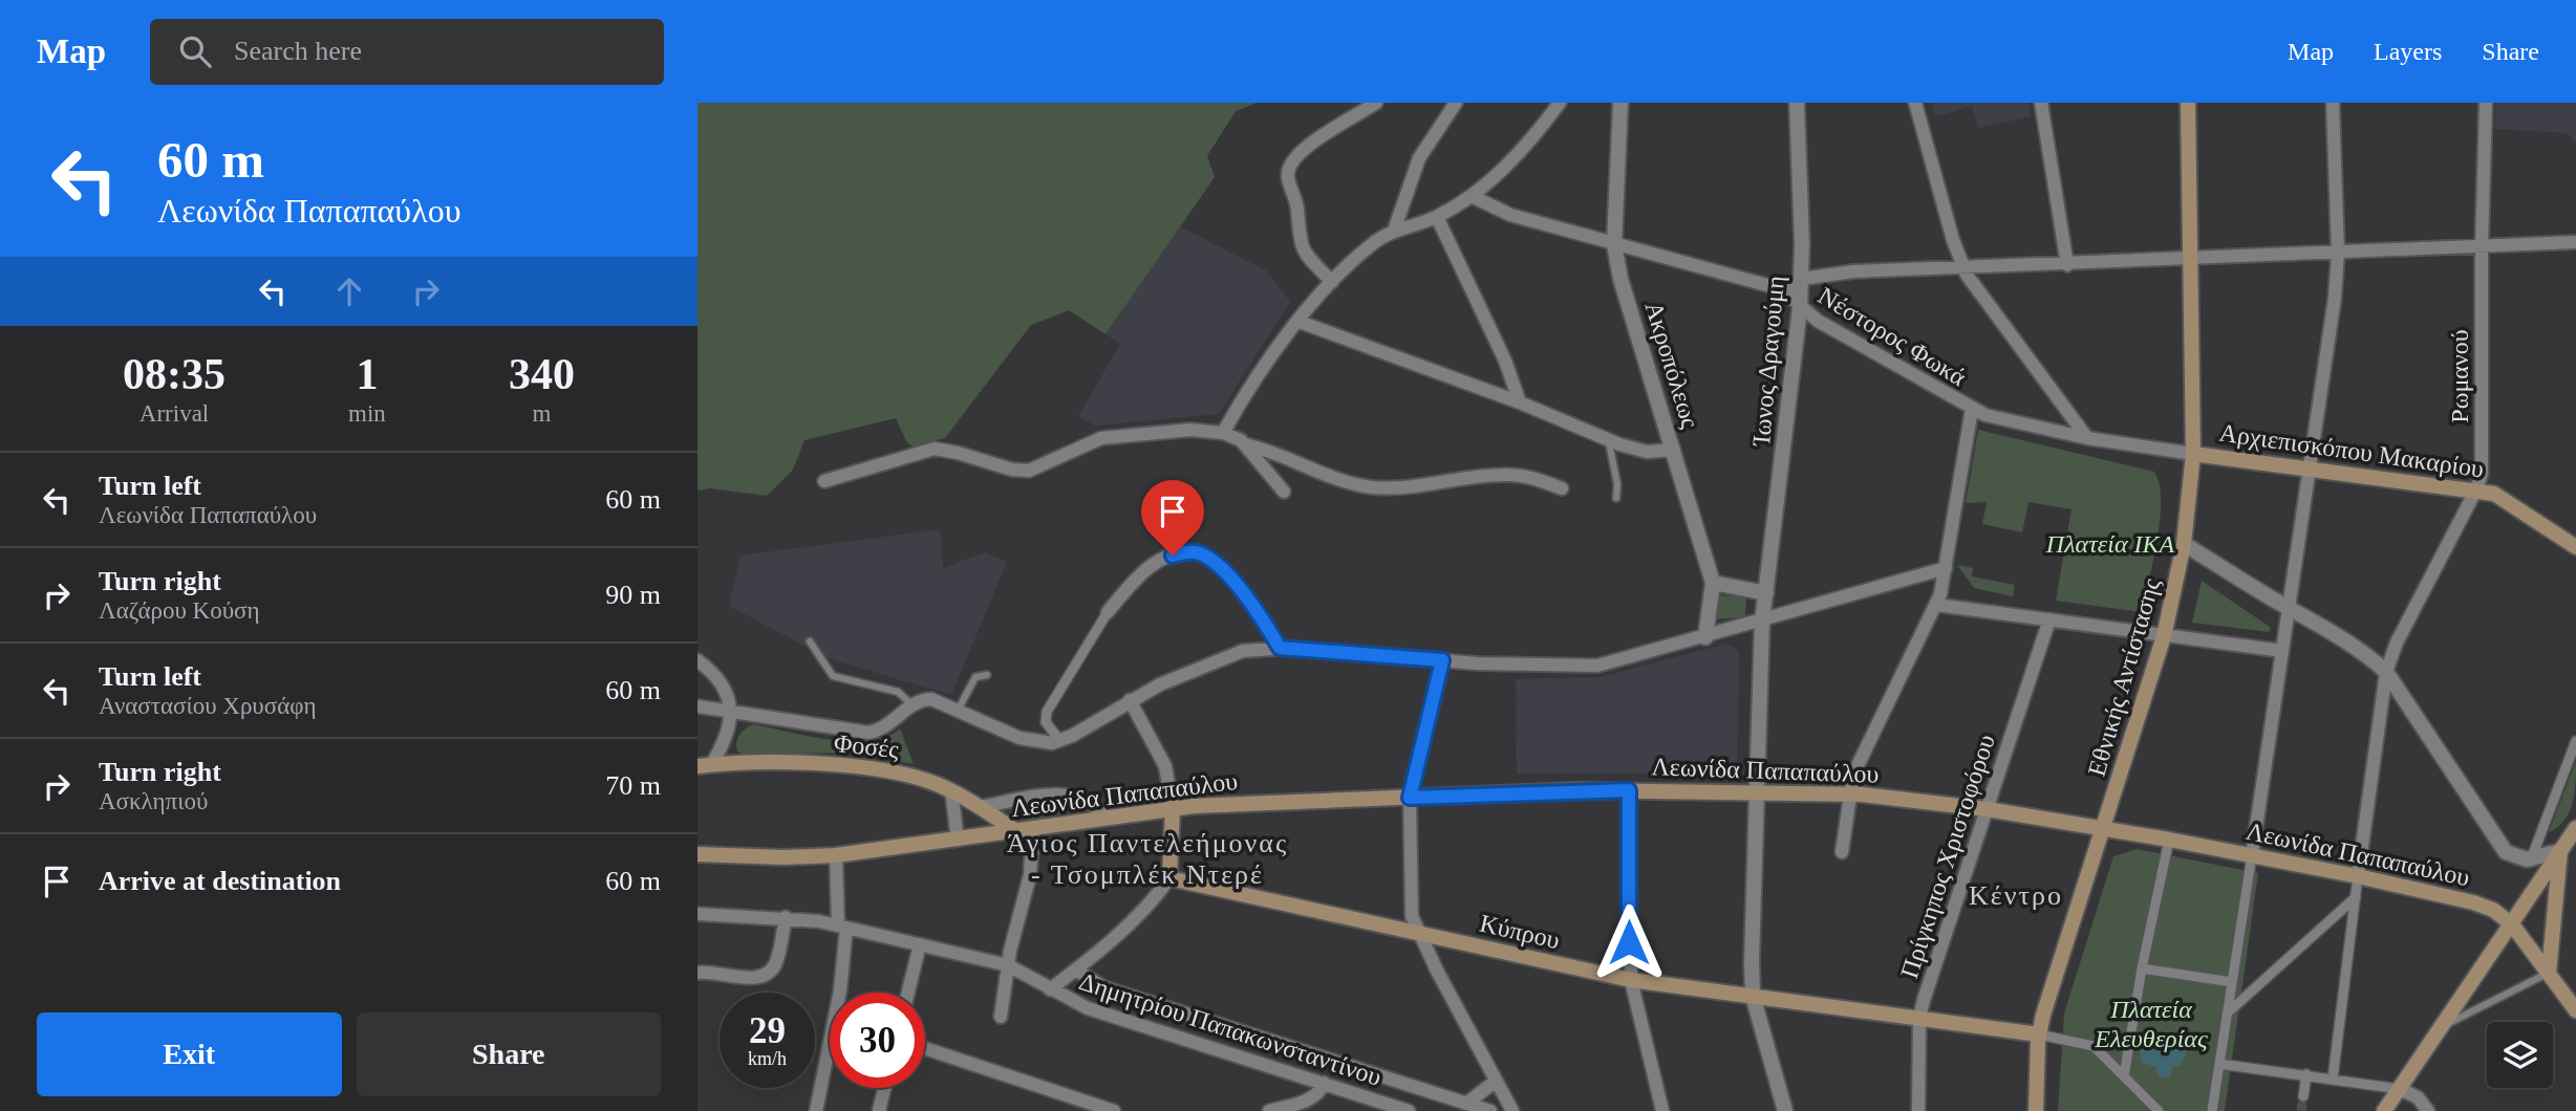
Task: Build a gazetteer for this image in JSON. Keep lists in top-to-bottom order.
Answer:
{
  "streets": {
    "main road": [
      "Αρχιεπισκόπου Μακαρίου",
      "Εθνικής Αντίστασης",
      "Φοσές",
      "Λεωνίδα Παπαπαύλου",
      "Κύπρου"
    ],
    "street": [
      "Νέστορος Φωκά",
      "Ίωνος Δραγούμη",
      "Ακροπόλεως",
      "Ρωμανού",
      "Πρίγκηπος Χριστοφόρου",
      "Δημητρίου Παπακωνσταντίνου"
    ]
  },
  "crossings": [
    ["Νέστορος Φωκά", "Ίωνος Δραγούμη"],
    ["Νέστορος Φωκά", "Ακροπόλεως"],
    ["Νέστορος Φωκά", "Αρχιεπισκόπου Μακαρίου"],
    ["Νέστορος Φωκά", "Εθνικής Αντίστασης"],
    ["Ίωνος Δραγούμη", "Λεωνίδα Παπαπαύλου"],
    ["Ίωνος Δραγούμη", "Κύπρου"],
    ["Ρωμανού", "Αρχιεπισκόπου Μακαρίου"],
    ["Ρωμανού", "Λεωνίδα Παπαπαύλου"],
    ["Αρχιεπισκόπου Μακαρίου", "Εθνικής Αντίστασης"],
    ["Εθνικής Αντίστασης", "Λεωνίδα Παπαπαύλου"],
    ["Εθνικής Αντίστασης", "Κύπρου"],
    ["Φοσές", "Λεωνίδα Παπαπαύλου"],
    ["Λεωνίδα Παπαπαύλου", "Πρίγκηπος Χριστοφόρου"],
    ["Πρίγκηπος Χριστοφόρου", "Κύπρου"]
  ],
  "districts": ["Άγιος Παντελεήμονας - Τσομπλέκ Ντερέ", "Κέντρο"],
  "parks": ["Πλατεία ΙΚΑ", "Πλατεία Ελευθερίας"],
  "page": {
    "header": "Map",
    "search": "Search here",
    "nav": ["Map", "Layers", "Share"],
    "turn": ["60 m", "Λεωνίδα Παπαπαύλου"],
    "eta": [
      "08:35",
      "Arrival",
      "1",
      "min",
      "340",
      "m"
    ],
    "list": [
      {
        "name": "Turn left",
        "note": "Λεωνίδα Παπαπαύλου",
        "value": "60 m"
      },
      {
        "name": "Turn right",
        "note": "Λαζάρου Κούση",
        "value": "90 m"
      },
      {
        "name": "Turn left",
        "note": "Αναστασίου Χρυσάφη",
        "value": "60 m"
      },
      {
        "name": "Turn right",
        "note": "Ασκληπιού",
        "value": "70 m"
      },
      {
        "name": "Arrive at destination",
        "value": "60 m"
      }
    ],
    "speed": "29 km/h",
    "limit": "30",
    "buttons": ["Exit", "Share"]
  }
}
